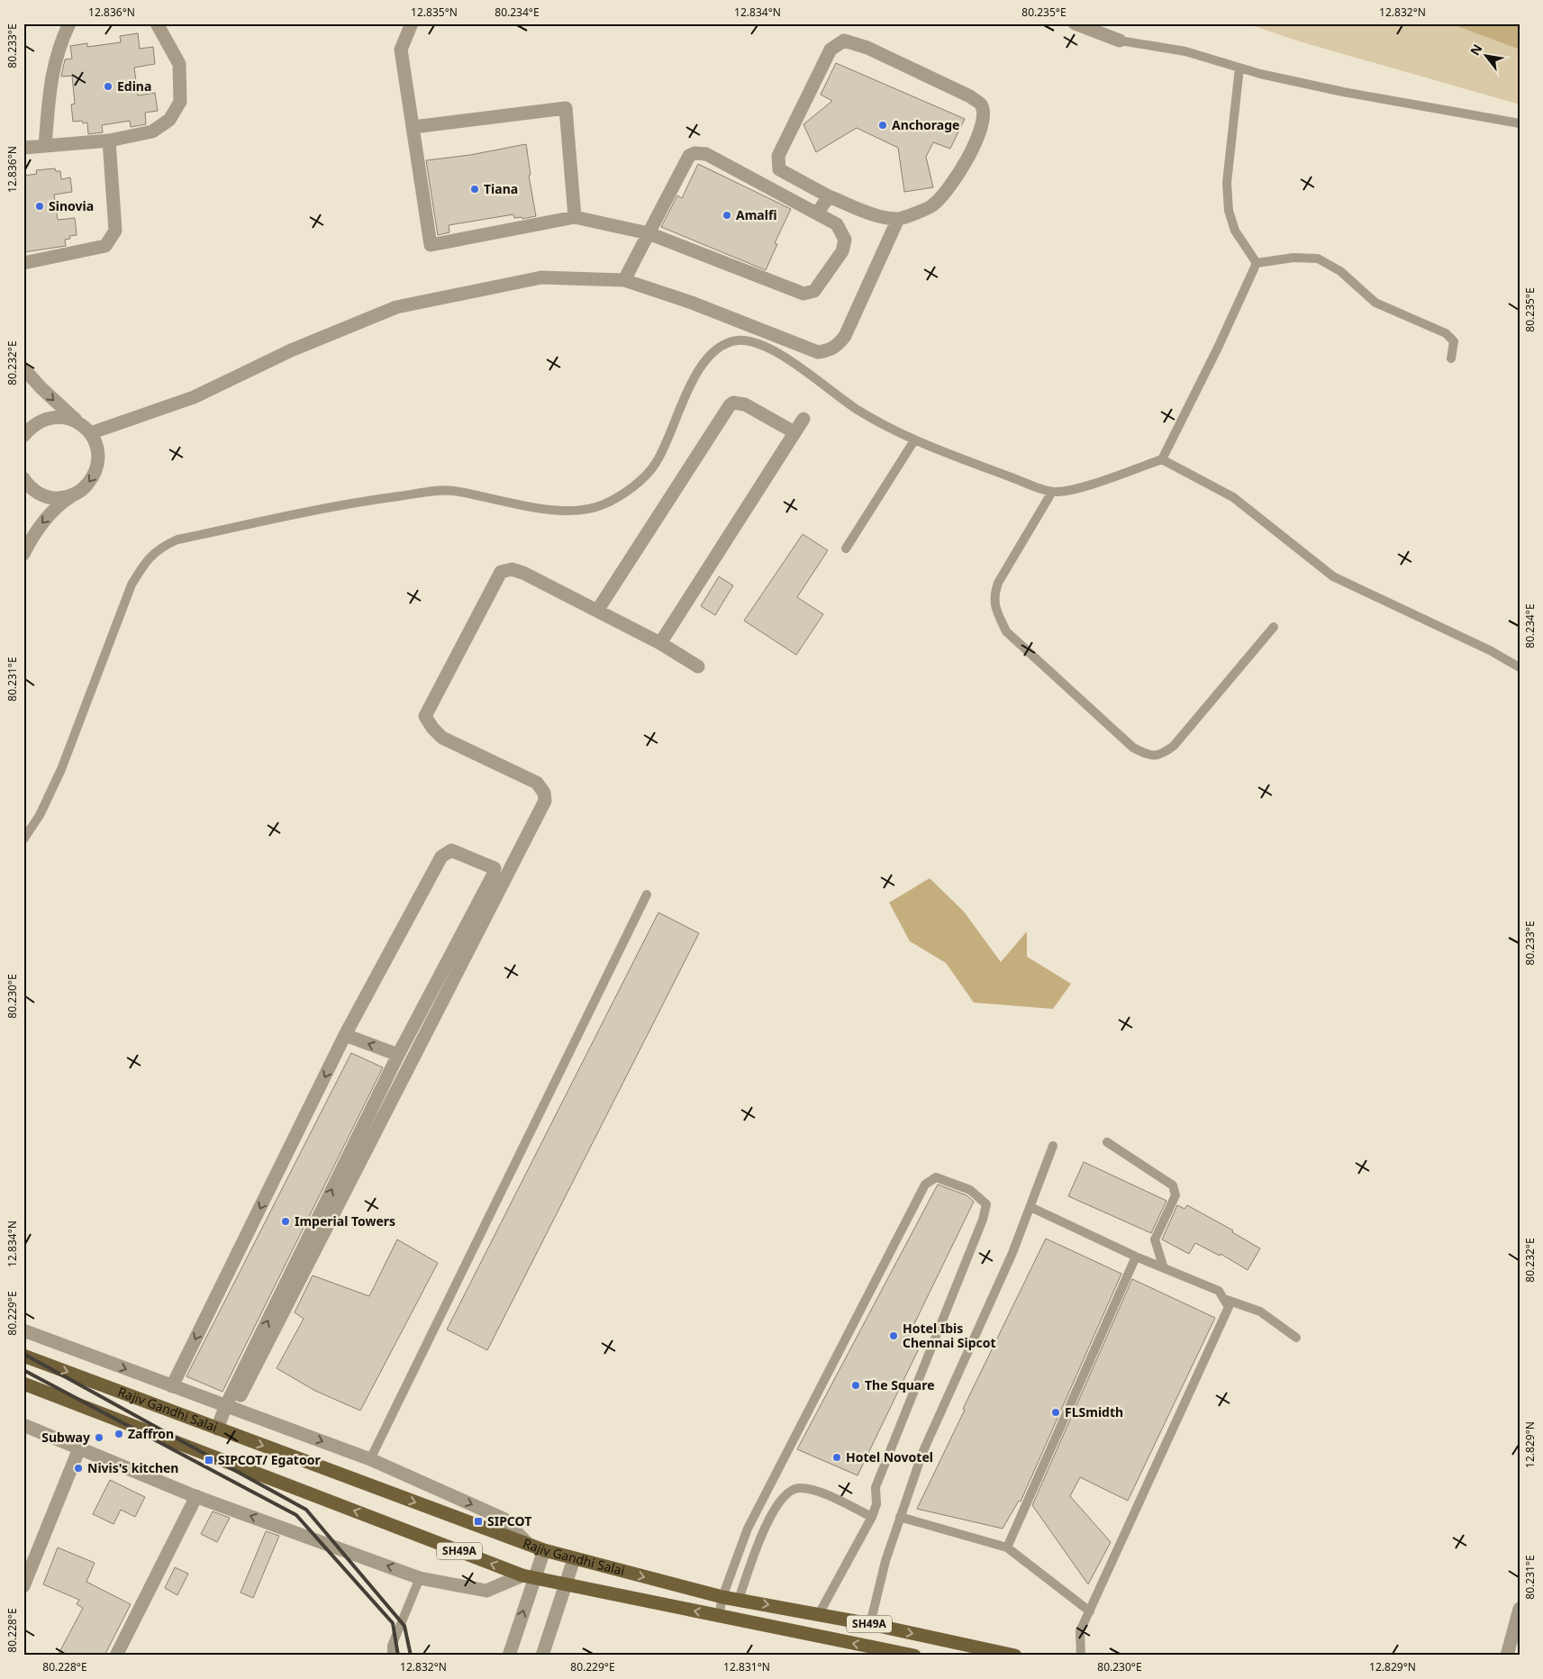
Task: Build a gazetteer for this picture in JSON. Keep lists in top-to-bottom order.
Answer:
{
  "streets": {
    "main road": ["Rajiv Gandhi Salai", "SH49A"]
  },
  "places": {
    "other": [
      "Edina",
      "Anchorage",
      "Tiana",
      "Sinovia",
      "Amalfi",
      "Imperial Towers",
      "Hotel Ibis Chennai Sipcot",
      "The Square",
      "FLSmidth",
      "Zaffron",
      "Subway",
      "Hotel Novotel",
      "Nivis's kitchen"
    ],
    "transit": ["SIPCOT/ Egatoor", "SIPCOT"]
  },
  "north": "top left",
  "coordinates": [
    "12.836°N",
    "12.835°N",
    "80.234°E",
    "12.834°N",
    "80.235°E",
    "12.832°N",
    "80.233°E",
    "80.232°E",
    "80.231°E",
    "80.230°E",
    "80.229°E",
    "12.829°N",
    "80.228°E",
    "12.831°N"
  ]
}
